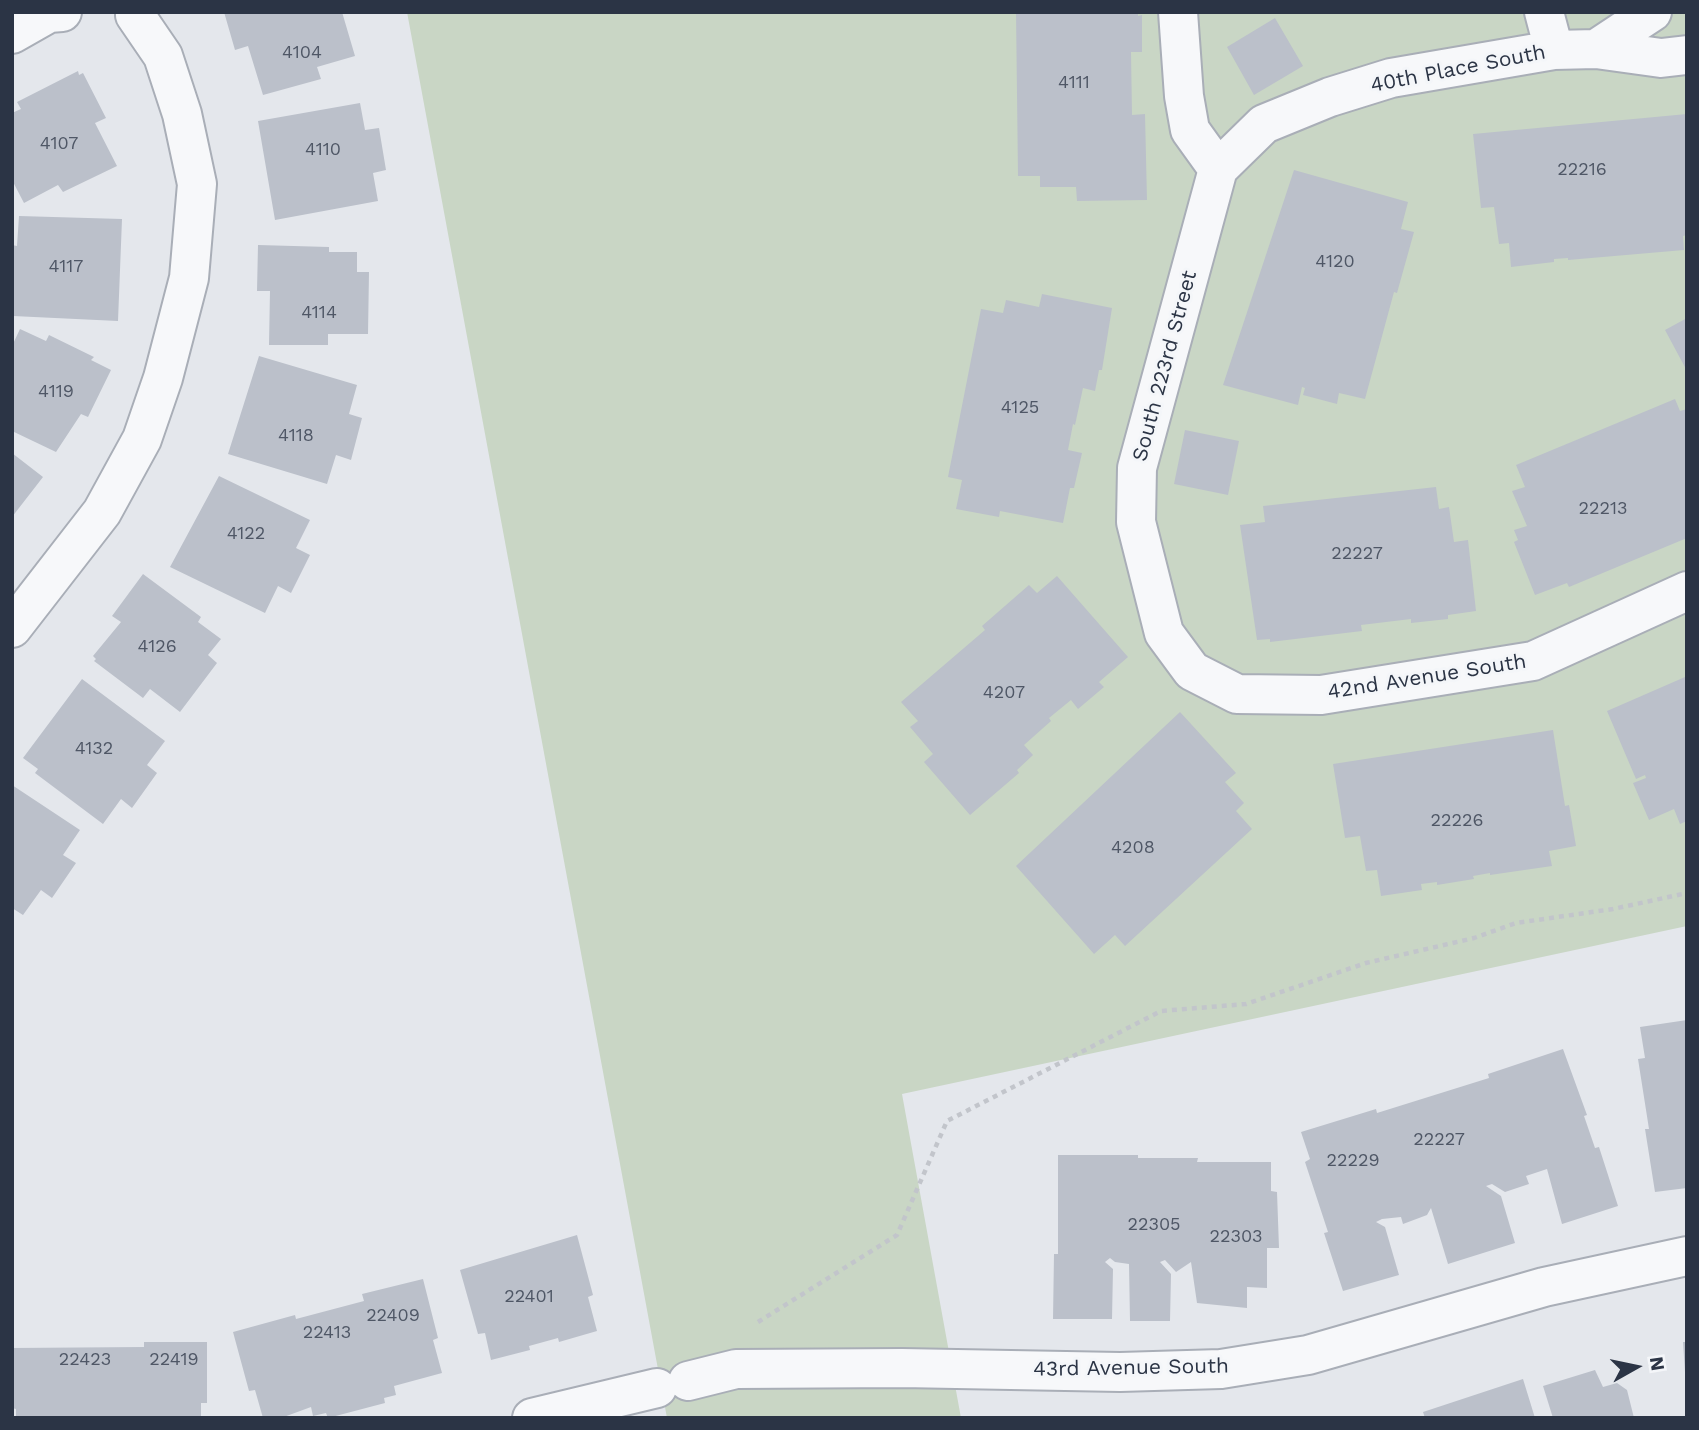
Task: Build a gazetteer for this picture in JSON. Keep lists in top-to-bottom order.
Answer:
{
  "streets": {
    "street": [
      "40th Place South",
      "South 223rd Street",
      "42nd Avenue South",
      "43rd Avenue South"
    ]
  },
  "crossings": [
    ["40th Place South", "South 223rd Street"],
    ["South 223rd Street", "42nd Avenue South"]
  ],
  "house_numbers": [
    "4104",
    "4111",
    "4107",
    "4110",
    "22216",
    "4120",
    "4117",
    "4114",
    "4119",
    "4125",
    "4118",
    "22213",
    "4122",
    "22227",
    "4126",
    "4207",
    "4132",
    "22226",
    "4208",
    "22227",
    "22229",
    "22305",
    "22303",
    "22401",
    "22409",
    "22413",
    "22423",
    "22419"
  ],
  "north": "right"
}
